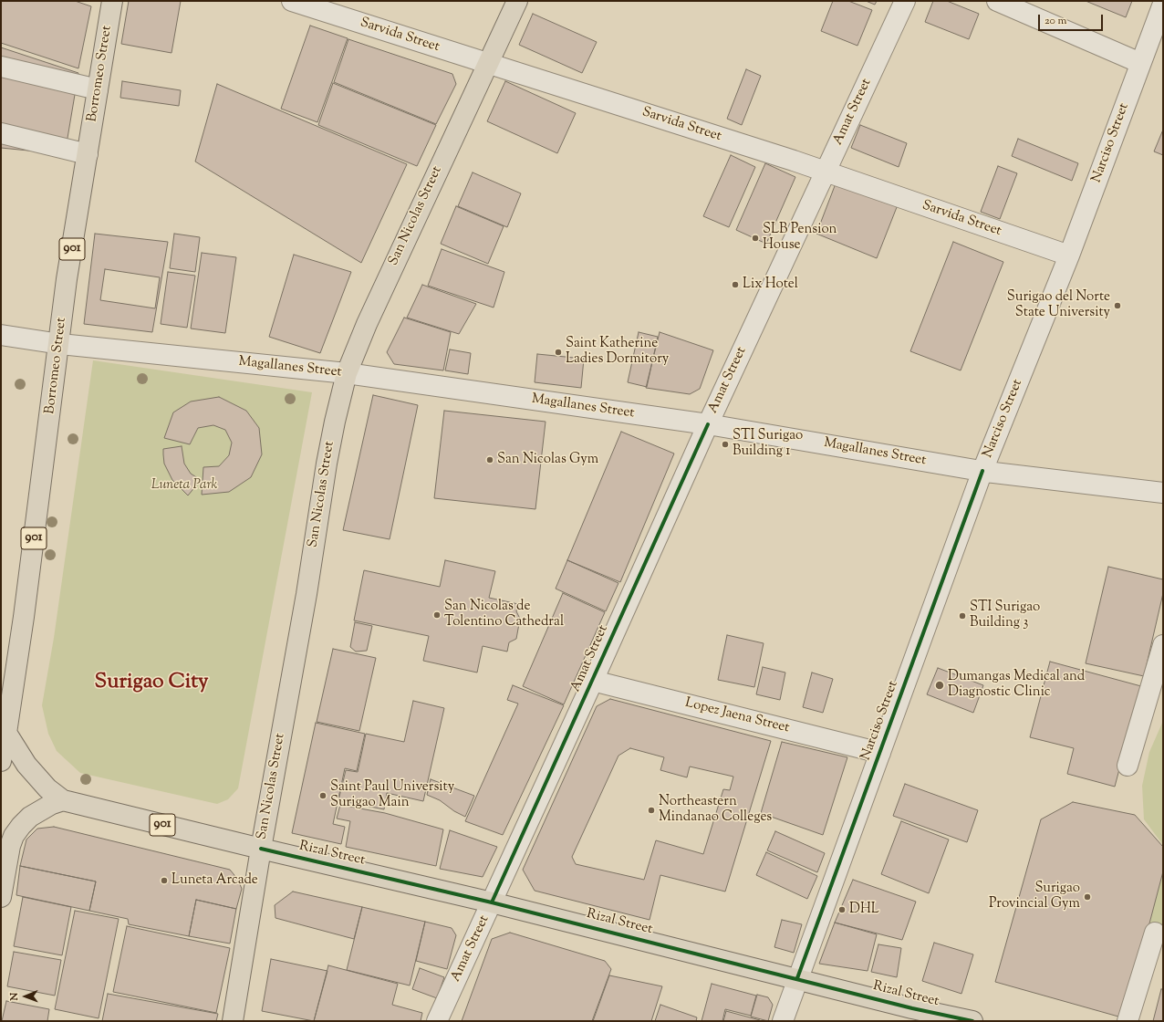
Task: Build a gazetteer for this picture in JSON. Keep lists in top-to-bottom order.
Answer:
{
  "streets": {
    "main road": [
      "Borromeo Street",
      "San Nicolas Street",
      "901",
      "Rizal Street"
    ],
    "street": [
      "Sarvida Street",
      "Amat Street",
      "Narciso Street",
      "Magallanes Street",
      "Lopez Jaena Street"
    ]
  },
  "crossings": [
    ["Sarvida Street", "Amat Street"],
    ["Sarvida Street", "Narciso Street"],
    ["Sarvida Street", "San Nicolas Street"],
    ["Borromeo Street", "901"],
    ["Borromeo Street", "Magallanes Street"],
    ["Amat Street", "Magallanes Street"],
    ["Amat Street", "Lopez Jaena Street"],
    ["Amat Street", "Rizal Street"],
    ["Narciso Street", "Magallanes Street"],
    ["Narciso Street", "Lopez Jaena Street"],
    ["Narciso Street", "Rizal Street"],
    ["San Nicolas Street", "Magallanes Street"],
    ["San Nicolas Street", "Rizal Street"],
    ["901", "Rizal Street"]
  ],
  "districts": ["Surigao City"],
  "parks": ["Luneta Park"],
  "places": [
    "SLB Pension House",
    "Lix Hotel",
    "Surigao del Norte State University",
    "Saint Katherine Ladies Dormitory",
    "STI Surigao Building 1",
    "San Nicolas Gym",
    "San Nicolas de Tolentino Cathedral",
    "STI Surigao Building 3",
    "Dumangas Medical and Diagnostic Clinic",
    "Saint Paul University Surigao Main",
    "Northeastern Mindanao Colleges",
    "Luneta Arcade",
    "Surigao Provincial Gym",
    "DHL"
  ],
  "scale_bar": "20 m",
  "north": "left"
}
